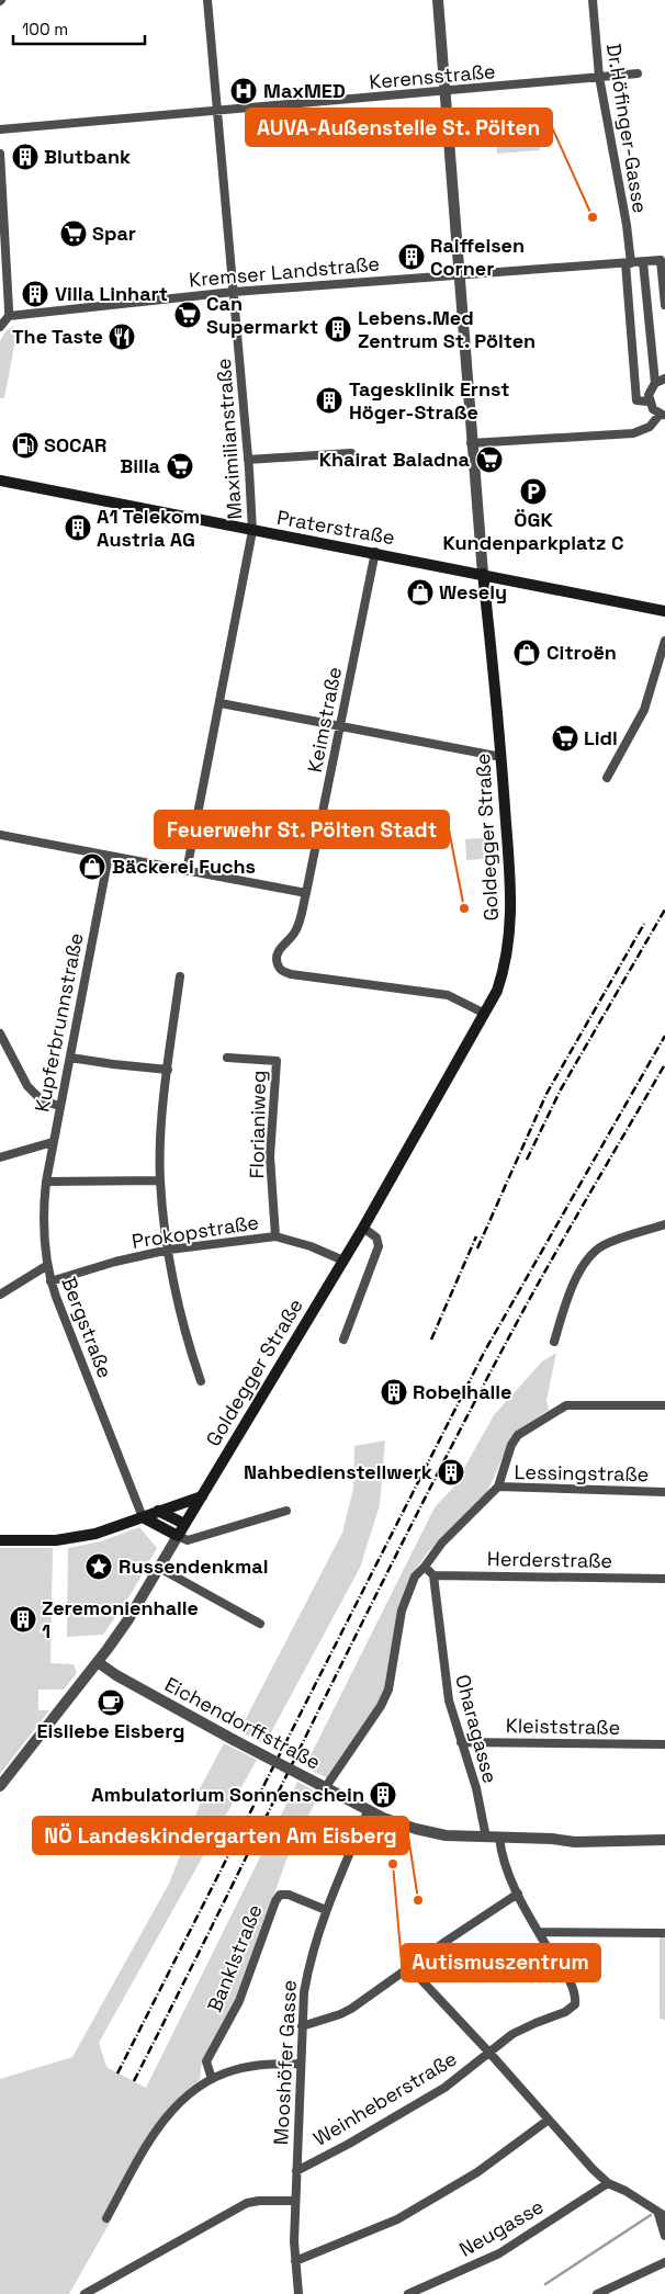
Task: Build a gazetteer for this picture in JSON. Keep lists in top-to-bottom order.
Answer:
{
  "streets": {
    "main road": ["Praterstraße", "Goldegger Straße"],
    "street": [
      "Kerensstraße",
      "Dr.Höfinger-Gasse",
      "Kremser Landstraße",
      "Maximilianstraße",
      "Keimstraße",
      "Kupferbrunnstraße",
      "Florianiweg",
      "Prokopstraße",
      "Bergstraße",
      "Lessingstraße",
      "Herderstraße",
      "Eichendorffstraße",
      "Kleiststraße",
      "Oharagasse",
      "Banklstraße",
      "Mooshöfer Gasse",
      "Weinheberstraße",
      "Neugasse"
    ]
  },
  "crossings": [
    ["Kerensstraße", "Dr.Höfinger-Gasse"],
    ["Kerensstraße", "Maximilianstraße"],
    ["Dr.Höfinger-Gasse", "Kremser Landstraße"],
    ["Kremser Landstraße", "Maximilianstraße"],
    ["Maximilianstraße", "Praterstraße"],
    ["Praterstraße", "Keimstraße"],
    ["Praterstraße", "Goldegger Straße"],
    ["Keimstraße", "Goldegger Straße"],
    ["Goldegger Straße", "Prokopstraße"],
    ["Goldegger Straße", "Eichendorffstraße"],
    ["Kupferbrunnstraße", "Bergstraße"],
    ["Florianiweg", "Prokopstraße"],
    ["Prokopstraße", "Bergstraße"],
    ["Herderstraße", "Oharagasse"],
    ["Eichendorffstraße", "Oharagasse"],
    ["Eichendorffstraße", "Mooshöfer Gasse"],
    ["Kleiststraße", "Oharagasse"],
    ["Banklstraße", "Mooshöfer Gasse"],
    ["Mooshöfer Gasse", "Weinheberstraße"]
  ],
  "places": {
    "hospital": ["MaxMED"],
    "building": [
      "Blutbank",
      "Raiffeisen Corner",
      "Villa Linhart",
      "Lebens.Med Zentrum St. Pölten",
      "Tagesklinik Ernst Höger-Straße",
      "A1 Telekom Austria AG",
      "Robelhalle",
      "Nahbedienstellwerk",
      "Zeremonienhalle 1",
      "Ambulatorium Sonnenschein"
    ],
    "other": [
      "AUVA-Außenstelle St. Pölten",
      "Feuerwehr St. Pölten Stadt",
      "Autismuszentrum",
      "NÖ Landeskindergarten Am Eisberg"
    ],
    "supermarket": [
      "Spar",
      "Can Supermarkt",
      "Khairat Baladna",
      "Billa",
      "Lidl"
    ],
    "restaurant": ["The Taste"],
    "fuel station": ["SOCAR"],
    "parking": ["ÖGK Kundenparkplatz C"],
    "shop": ["Wesely", "Citroën", "Bäckerei Fuchs"],
    "place": ["Russendenkmal"],
    "cafe": ["Eisliebe Eisberg"]
  },
  "scale_bar": "100 m"
}
